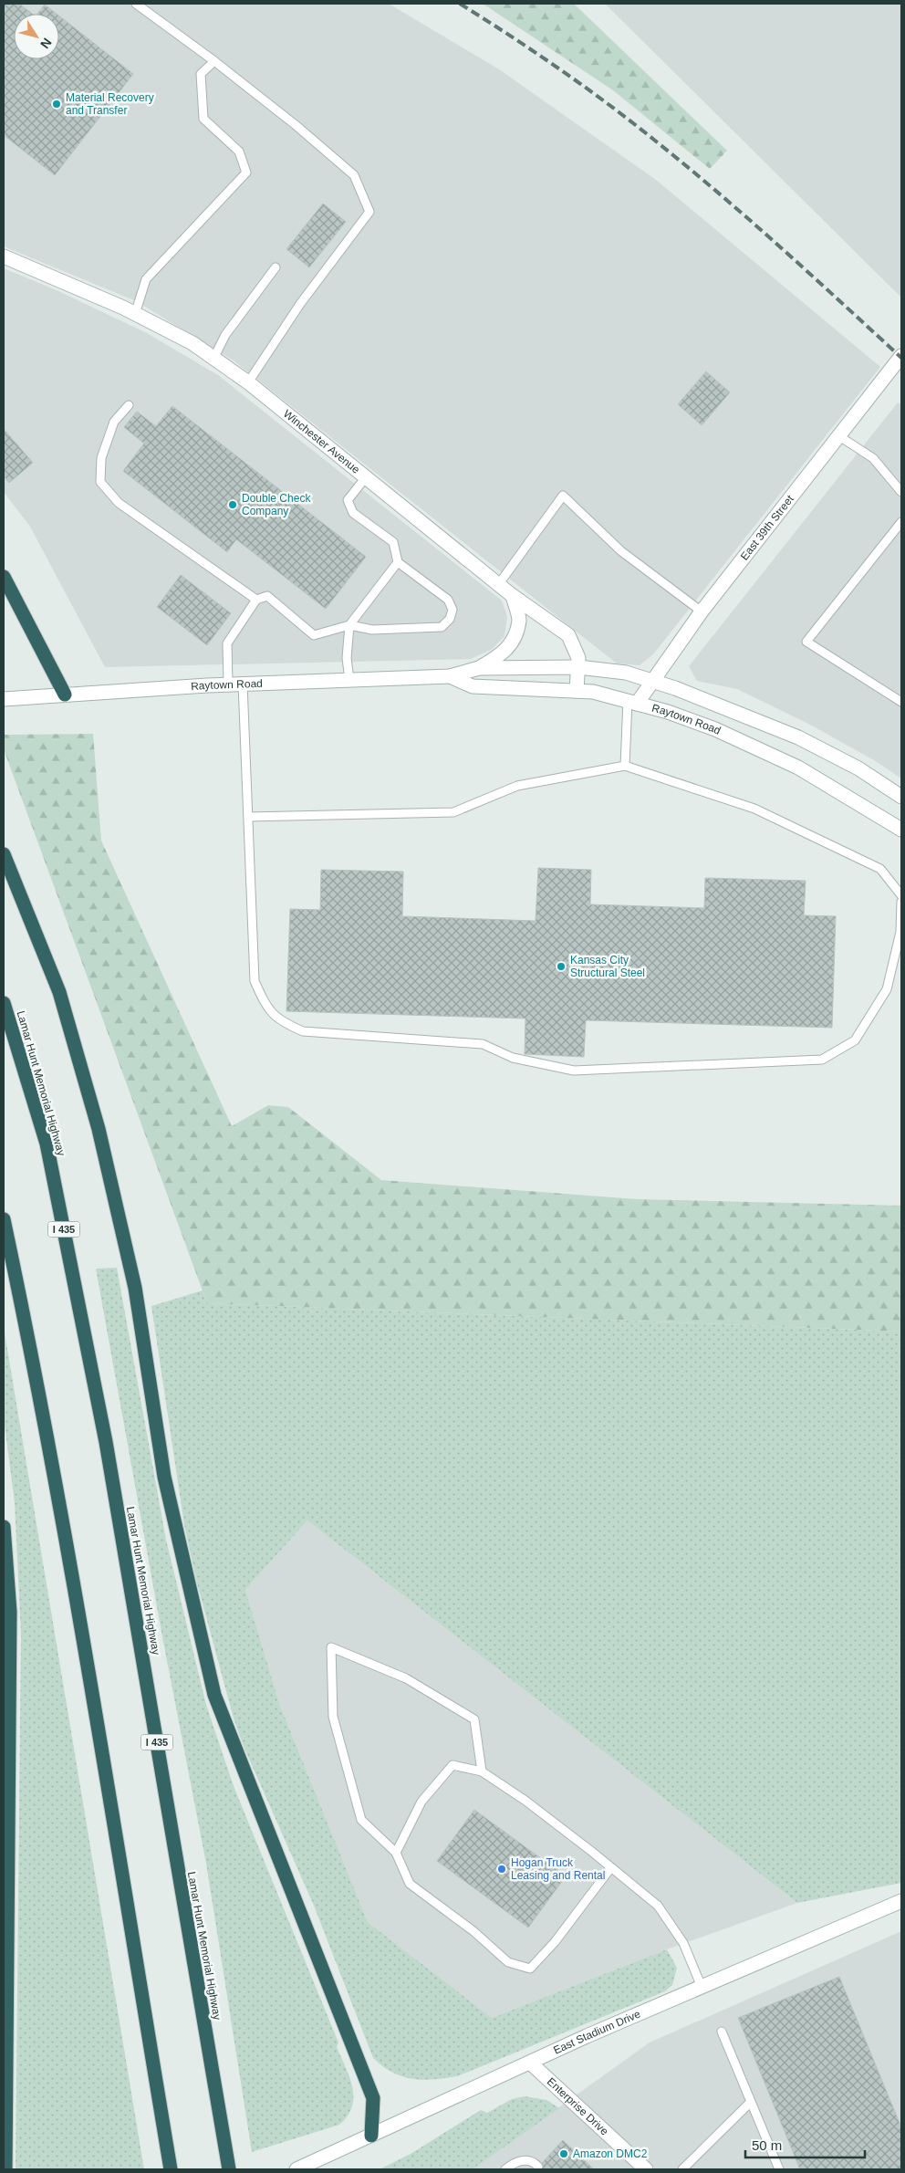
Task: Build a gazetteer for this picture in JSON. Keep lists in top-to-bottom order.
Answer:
{
  "streets": {
    "highway": ["Lamar Hunt Memorial Highway", "I 435"],
    "main road": [
      "Winchester Avenue",
      "East 39th Street",
      "Raytown Road",
      "East Stadium Drive",
      "Enterprise Drive"
    ]
  },
  "crossings": [
    ["Winchester Avenue", "Raytown Road"],
    ["East 39th Street", "Raytown Road"],
    ["East Stadium Drive", "Enterprise Drive"]
  ],
  "places": [
    "Material Recovery and Transfer",
    "Double Check Company",
    "Kansas City Structural Steel",
    "Hogan Truck Leasing and Rental",
    "Amazon DMC2"
  ],
  "scale_bar": "50 m",
  "north": "bottom right"
}
